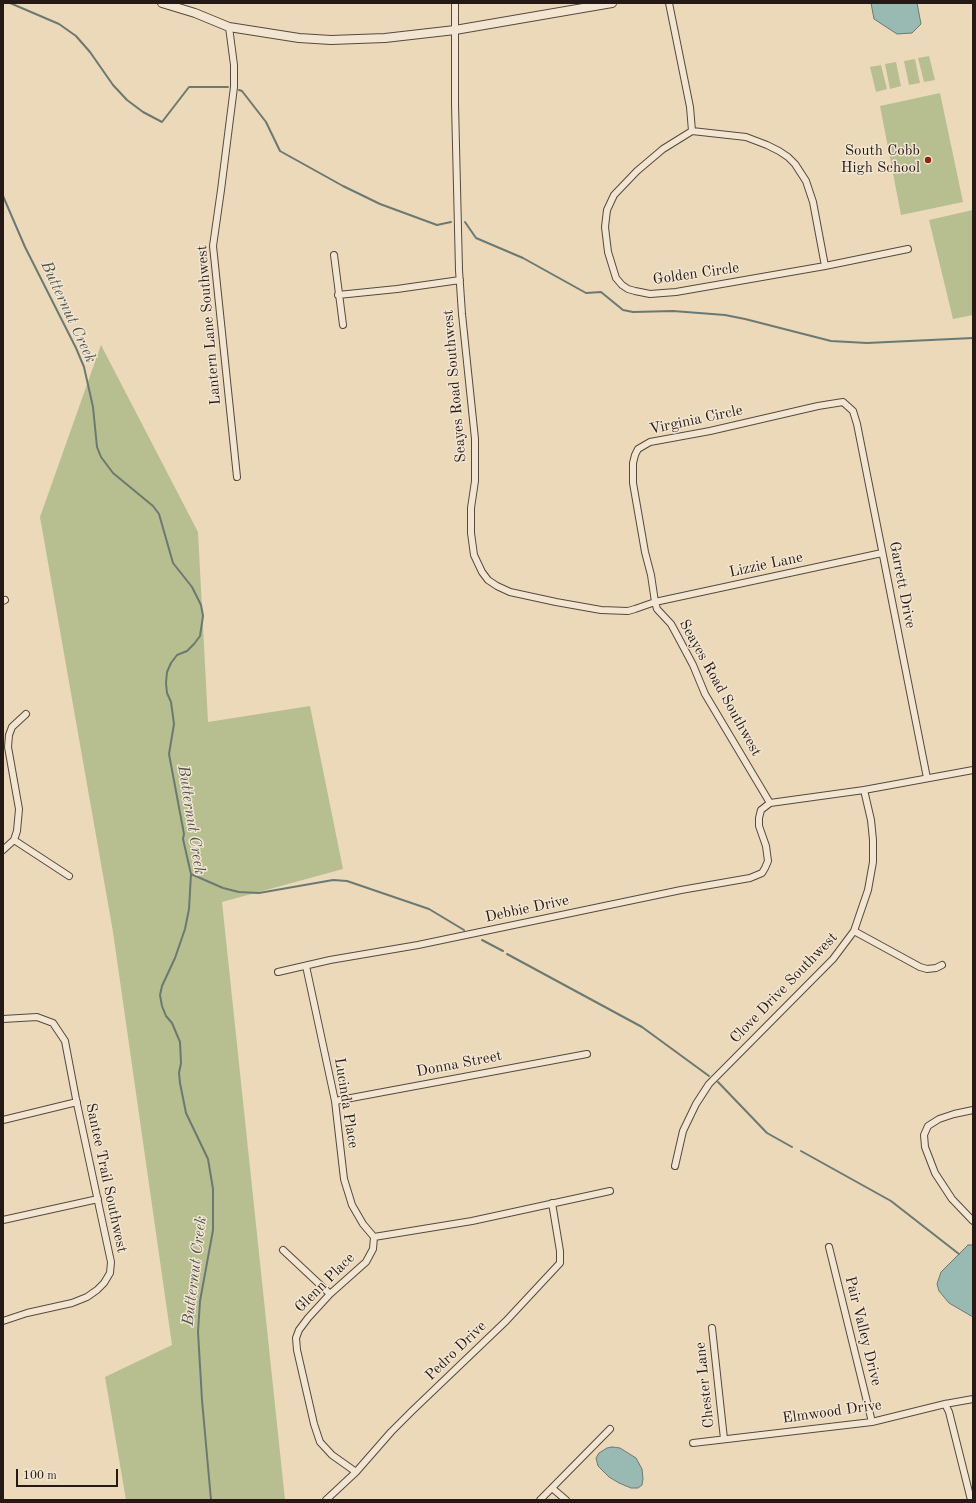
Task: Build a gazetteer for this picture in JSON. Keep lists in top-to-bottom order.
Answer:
{
  "streets": {
    "street": [
      "Golden Circle",
      "Lantern Lane Southwest",
      "Seayes Road Southwest",
      "Virginia Circle",
      "Lizzie Lane",
      "Garrett Drive",
      "Debbie Drive",
      "Clove Drive Southwest",
      "Donna Street",
      "Lucinda Place",
      "Santee Trail Southwest",
      "Glenn Place",
      "Pair Valley Drive",
      "Pedro Drive",
      "Chester Lane",
      "Elmwood Drive"
    ]
  },
  "crossings": [
    ["Seayes Road Southwest", "Virginia Circle"],
    ["Seayes Road Southwest", "Lizzie Lane"],
    ["Seayes Road Southwest", "Debbie Drive"],
    ["Virginia Circle", "Lizzie Lane"],
    ["Virginia Circle", "Garrett Drive"],
    ["Lizzie Lane", "Garrett Drive"],
    ["Debbie Drive", "Lucinda Place"],
    ["Donna Street", "Lucinda Place"],
    ["Lucinda Place", "Glenn Place"],
    ["Glenn Place", "Pedro Drive"],
    ["Pair Valley Drive", "Elmwood Drive"],
    ["Chester Lane", "Elmwood Drive"]
  ],
  "water": ["Butternut Creek"],
  "places": ["South Cobb High School"],
  "scale_bar": "100 m"
}
